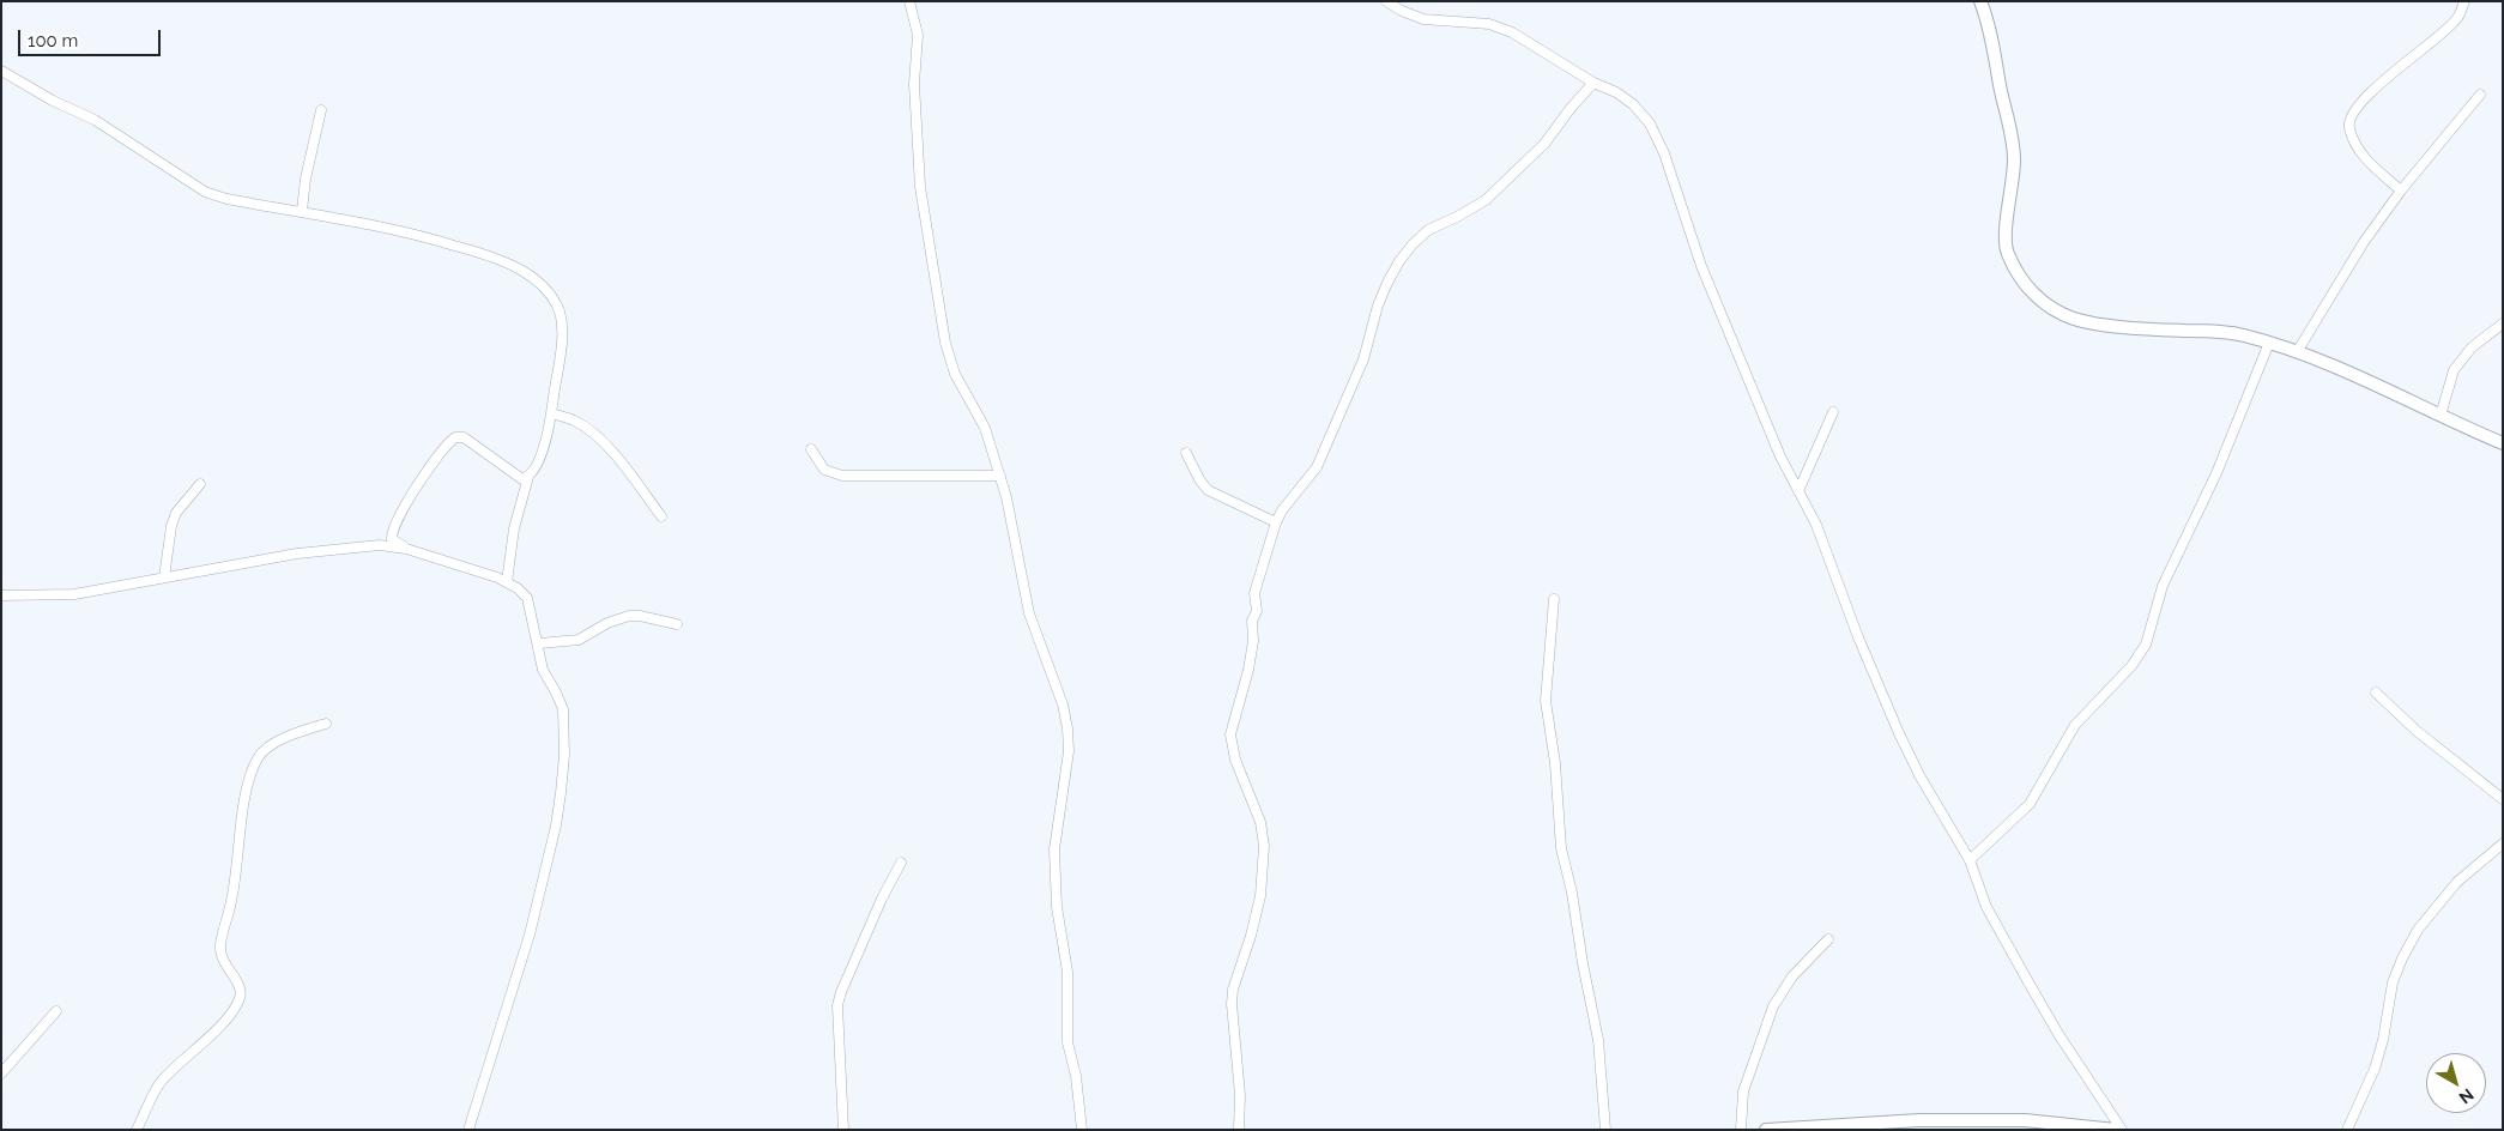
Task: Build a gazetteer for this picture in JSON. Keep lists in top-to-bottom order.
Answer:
{
  "scale_bar": "100 m",
  "north": "bottom right"
}
